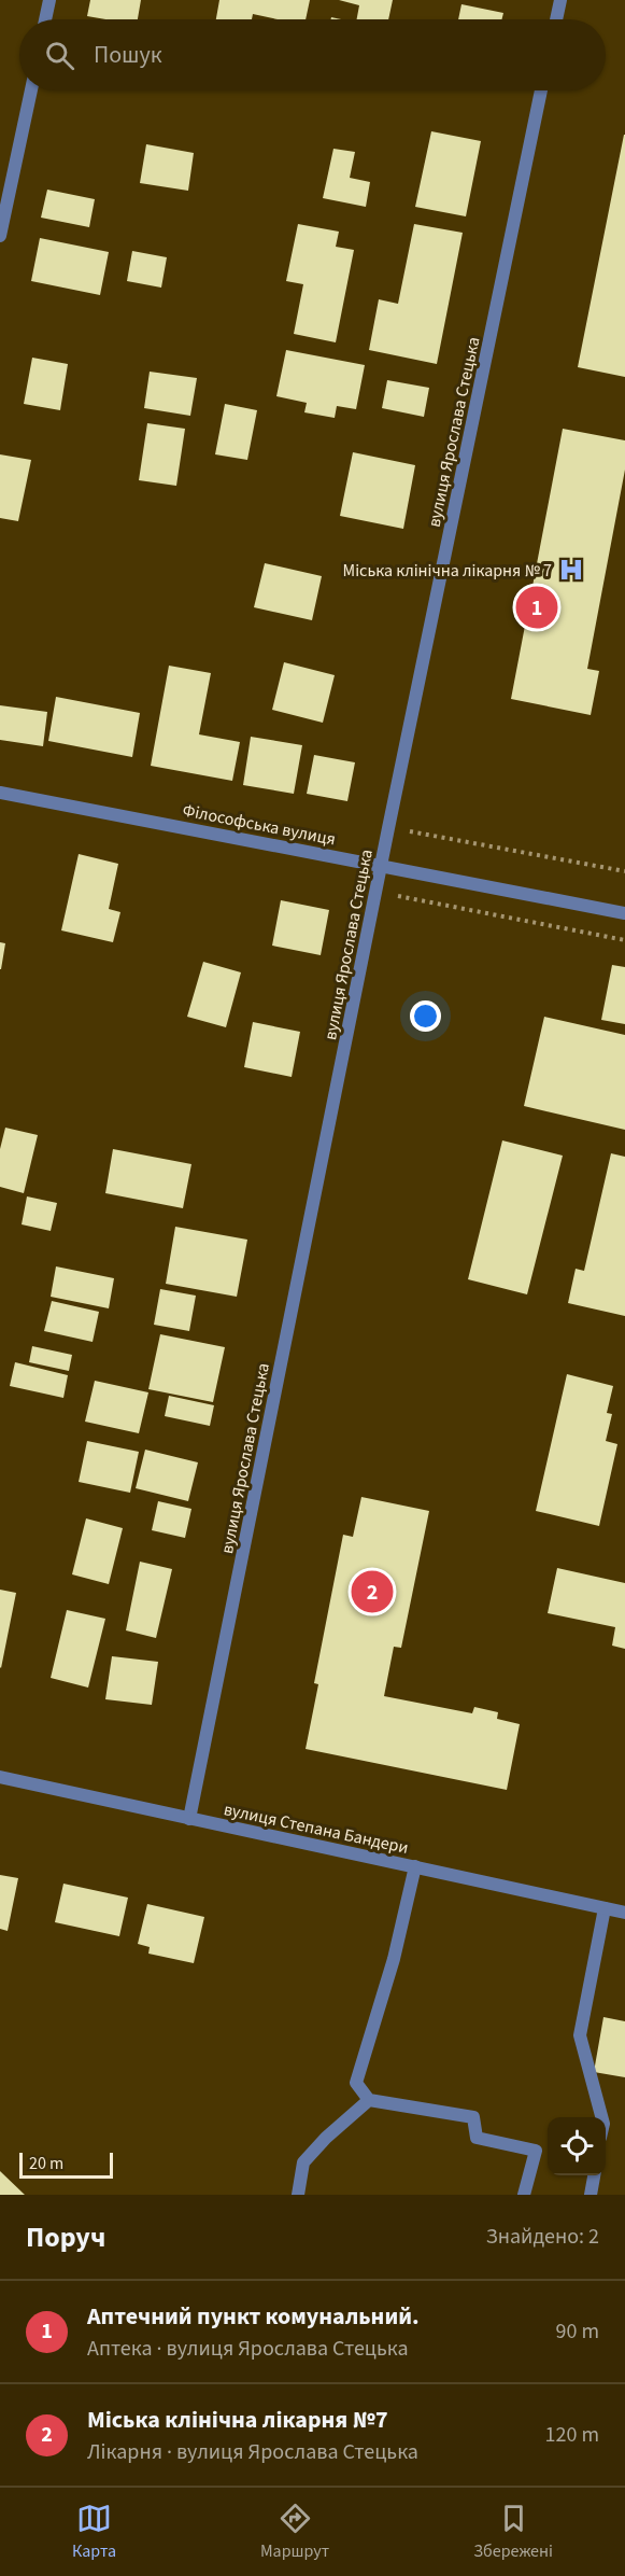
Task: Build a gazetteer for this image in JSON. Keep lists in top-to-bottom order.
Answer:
{
  "streets": {
    "street": ["вулиця Ярослава Стецька", "Філософська вулиця", "вулиця Степана Бандери"]
  },
  "crossings": [
    ["вулиця Ярослава Стецька", "Філософська вулиця"],
    ["вулиця Ярослава Стецька", "вулиця Степана Бандери"]
  ],
  "places": {
    "hospital": ["Міська клінічна лікарня № 7"]
  },
  "scale_bar": "20 m",
  "page": {
    "search": "Пошук",
    "pins": ["1", "2"],
    "scale": "20 m",
    "heading": ["Поруч", "Знайдено: 2"],
    "list": [
      {
        "mark": "1",
        "name": "Аптечний пункт комунальний.",
        "note": "Аптека · вулиця Ярослава Стецька",
        "value": "90 m"
      },
      {
        "mark": "2",
        "name": "Міська клінічна лікарня №7",
        "note": "Лікарня · вулиця Ярослава Стецька",
        "value": "120 m"
      }
    ],
    "nav": ["Карта", "Маршрут", "Збережені"]
  }
}
